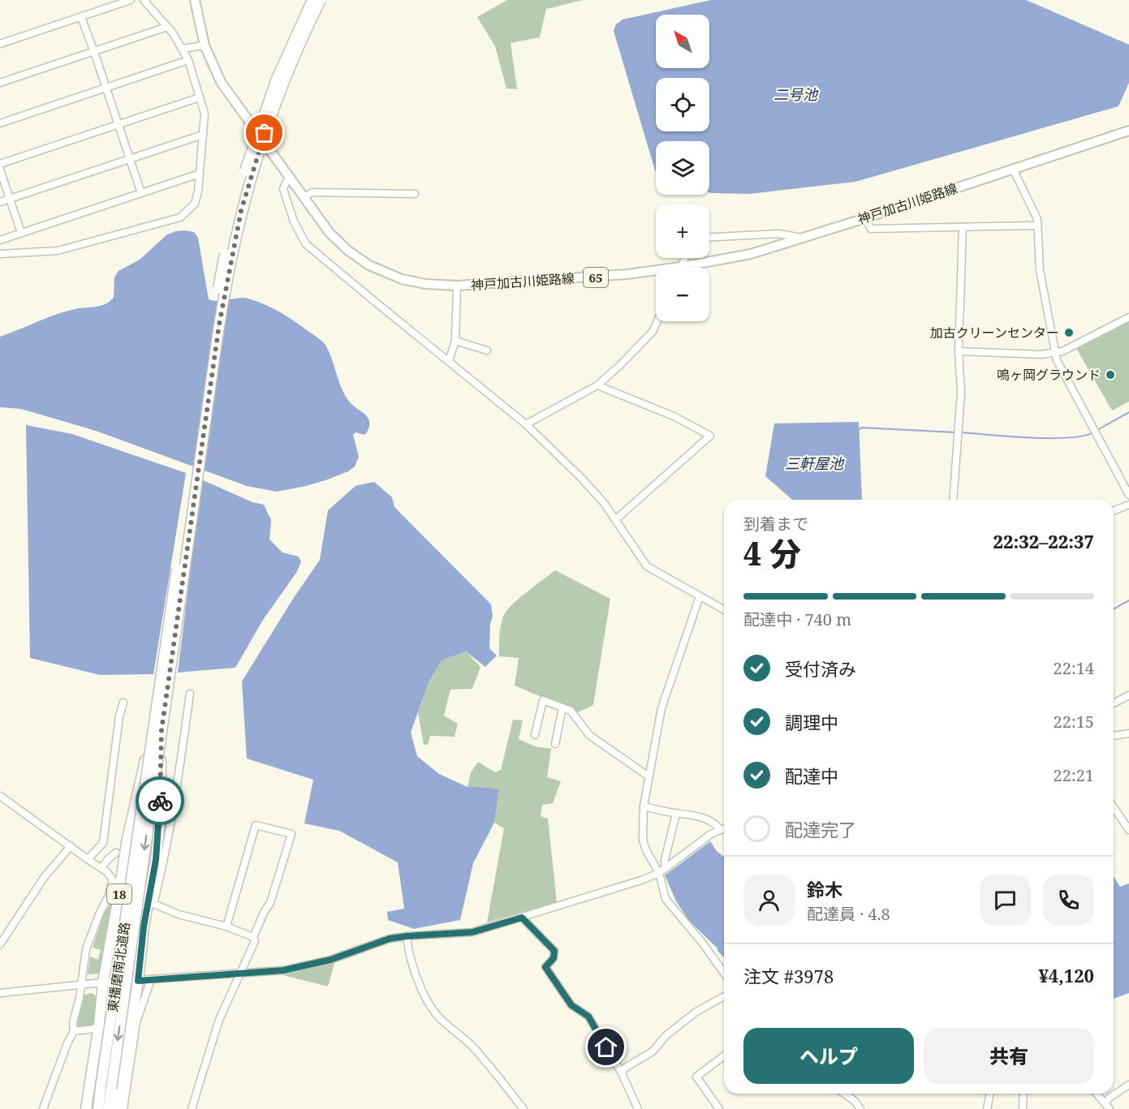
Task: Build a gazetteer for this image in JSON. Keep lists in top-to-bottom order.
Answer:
{
  "streets": {
    "highway": ["18", "東播磨南北道路"],
    "main road": ["神戸加古川姫路線", "65"]
  },
  "crossings": [
    ["18", "東播磨南北道路"]
  ],
  "water": ["二号池", "三軒屋池"],
  "places": ["加古クリーンセンター", "鳴ヶ岡グラウンド"],
  "north": "top left",
  "page": {
    "map_buttons": ["+", "−"],
    "heading": ["4 分", "到着まで", "22:32–22:37"],
    "panel": [
      "鈴木",
      "配達員 · 4.8",
      "注文 #3978",
      "¥4,120"
    ],
    "bar": "配達中 · 740 m",
    "list": [
      ["受付済み", "22:14"],
      ["調理中", "22:15"],
      ["配達中", "22:21"],
      "配達完了"
    ],
    "buttons": ["ヘルプ", "共有"]
  }
}
